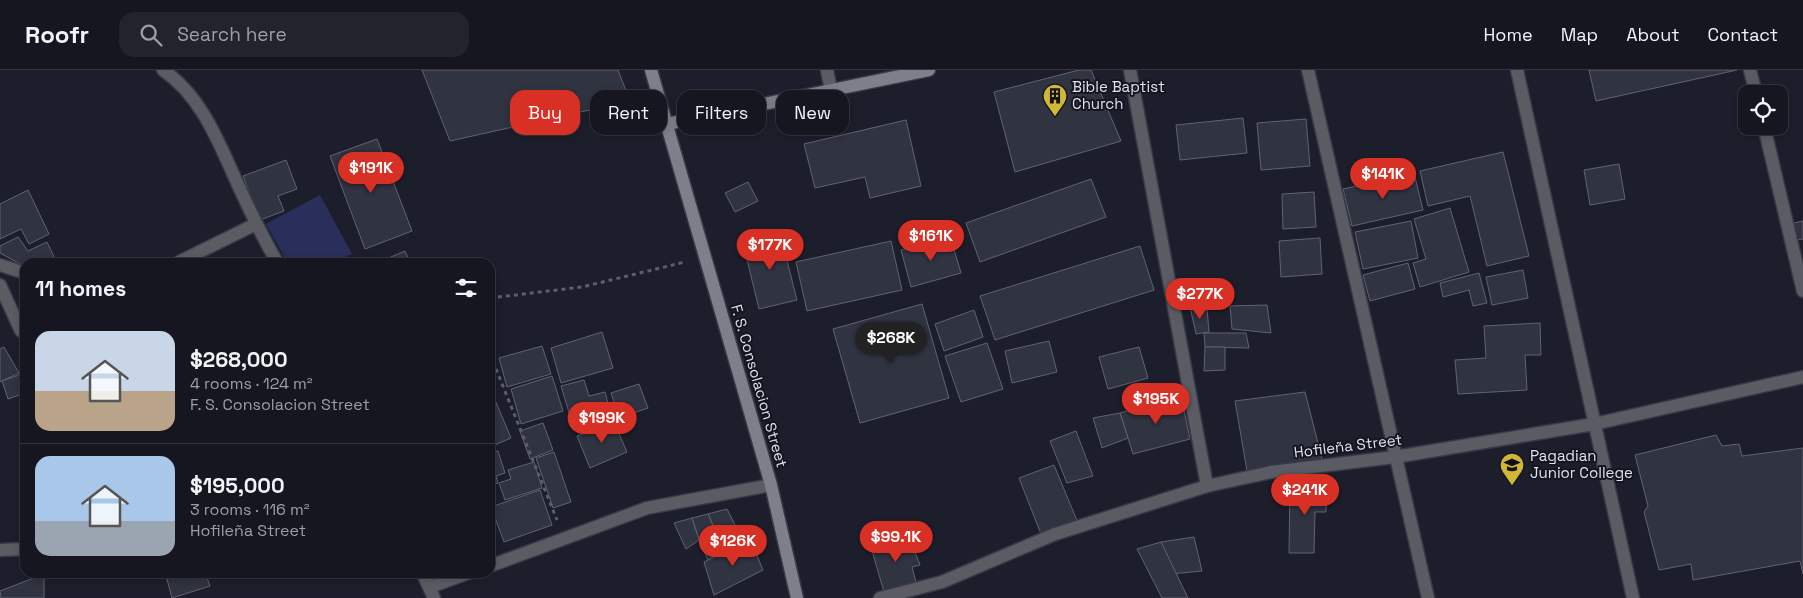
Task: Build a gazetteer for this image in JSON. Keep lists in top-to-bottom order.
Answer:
{
  "streets": {
    "street": ["F. S. Consolacion Street", "Hofileña Street"]
  },
  "places": {
    "building": ["Bible Baptist Church"],
    "school or university": ["Pagadian Junior College"]
  },
  "page": {
    "header": "Roofr",
    "search": "Search here",
    "nav": [
      "Home",
      "Map",
      "About",
      "Contact"
    ],
    "chip": [
      "Buy",
      "Rent",
      "Filters",
      "New"
    ],
    "price": [
      "$191K",
      "$141K",
      "$161K",
      "$177K",
      "$277K",
      "$268K",
      "$195K",
      "$199K",
      "$241K",
      "$99.1K",
      "$126K"
    ],
    "heading": "11 homes",
    "list": [
      {
        "name": "$268,000",
        "note": "4 rooms · 124 m² · F. S. Consolacion Street"
      },
      {
        "name": "$195,000",
        "note": "3 rooms · 116 m² · Hofileña Street"
      }
    ]
  }
}
